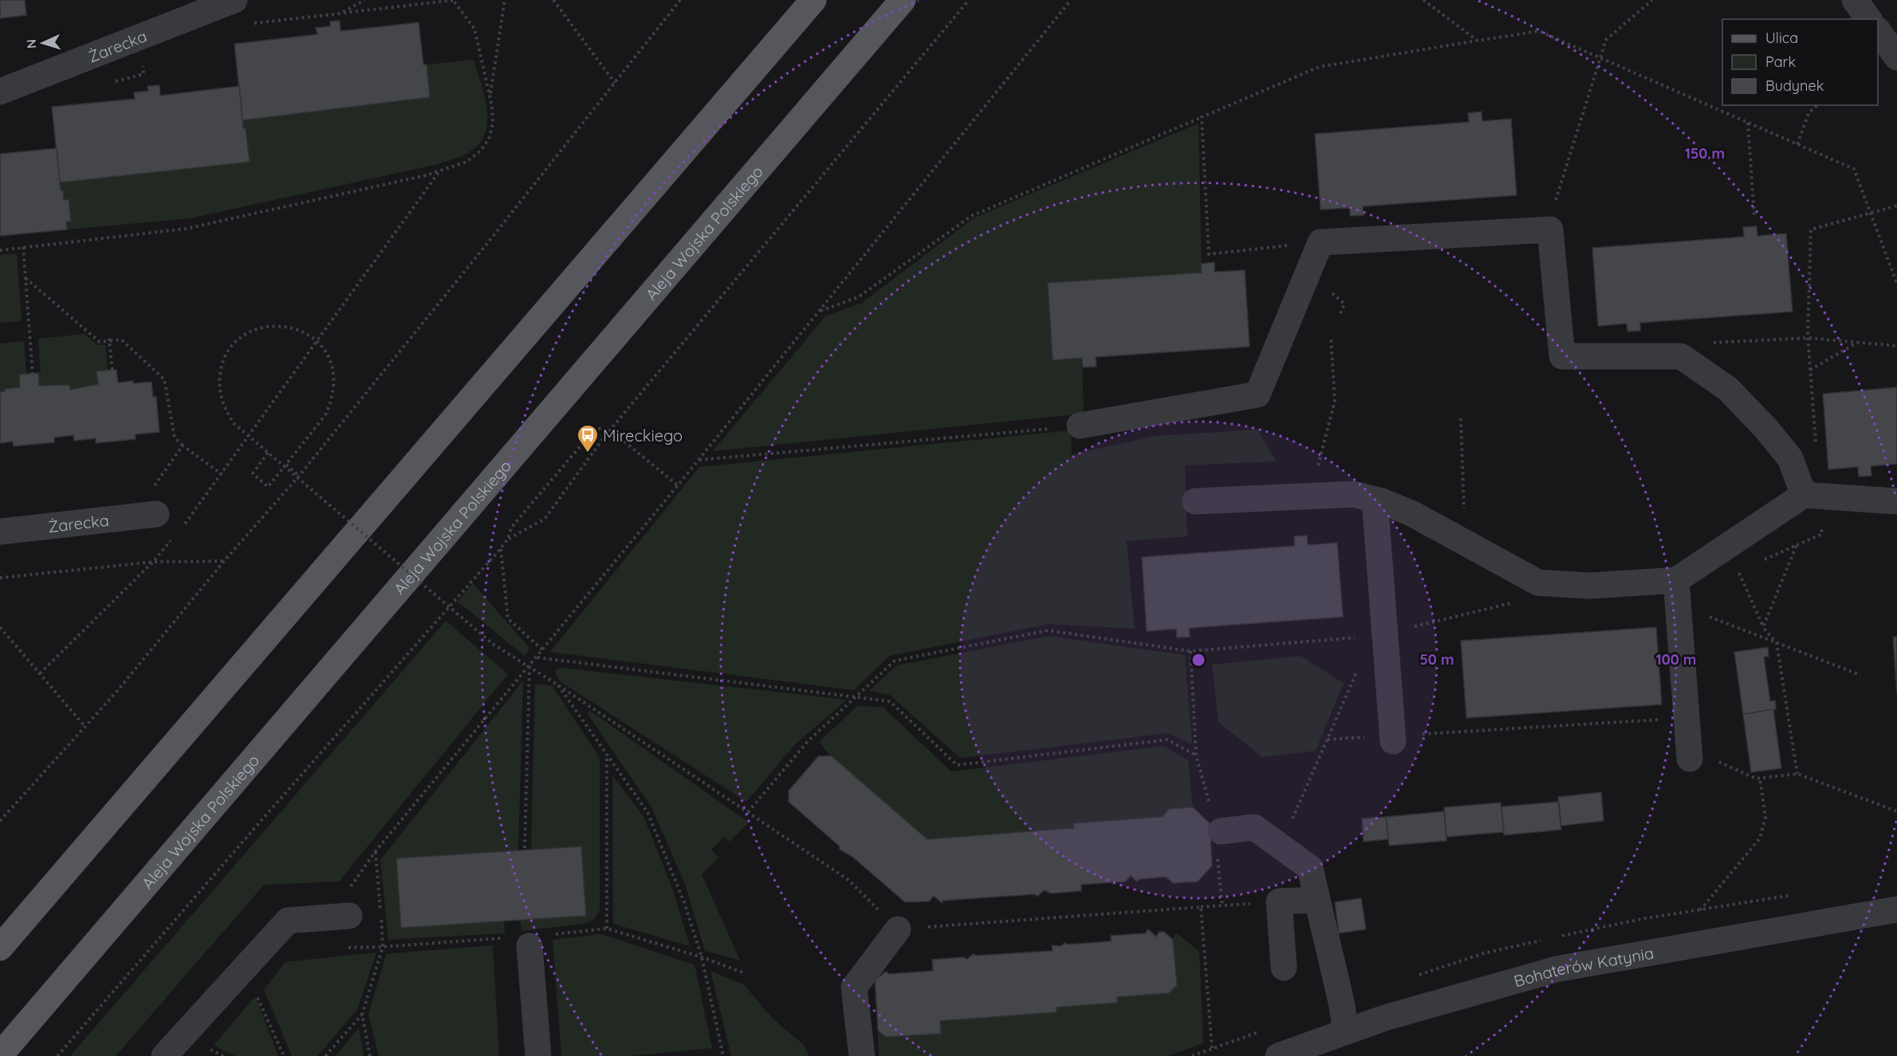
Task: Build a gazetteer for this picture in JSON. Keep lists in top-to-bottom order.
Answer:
{
  "streets": {
    "main road": ["Aleja Wojska Polskiego"],
    "street": ["Żarecka", "Bohaterów Katynia"]
  },
  "places": {
    "bus stop": ["Mireckiego"]
  },
  "legend": ["Ulica", "Park", "Budynek"],
  "north": "left",
  "rings": ["150 m", "50 m", "100 m"]
}
